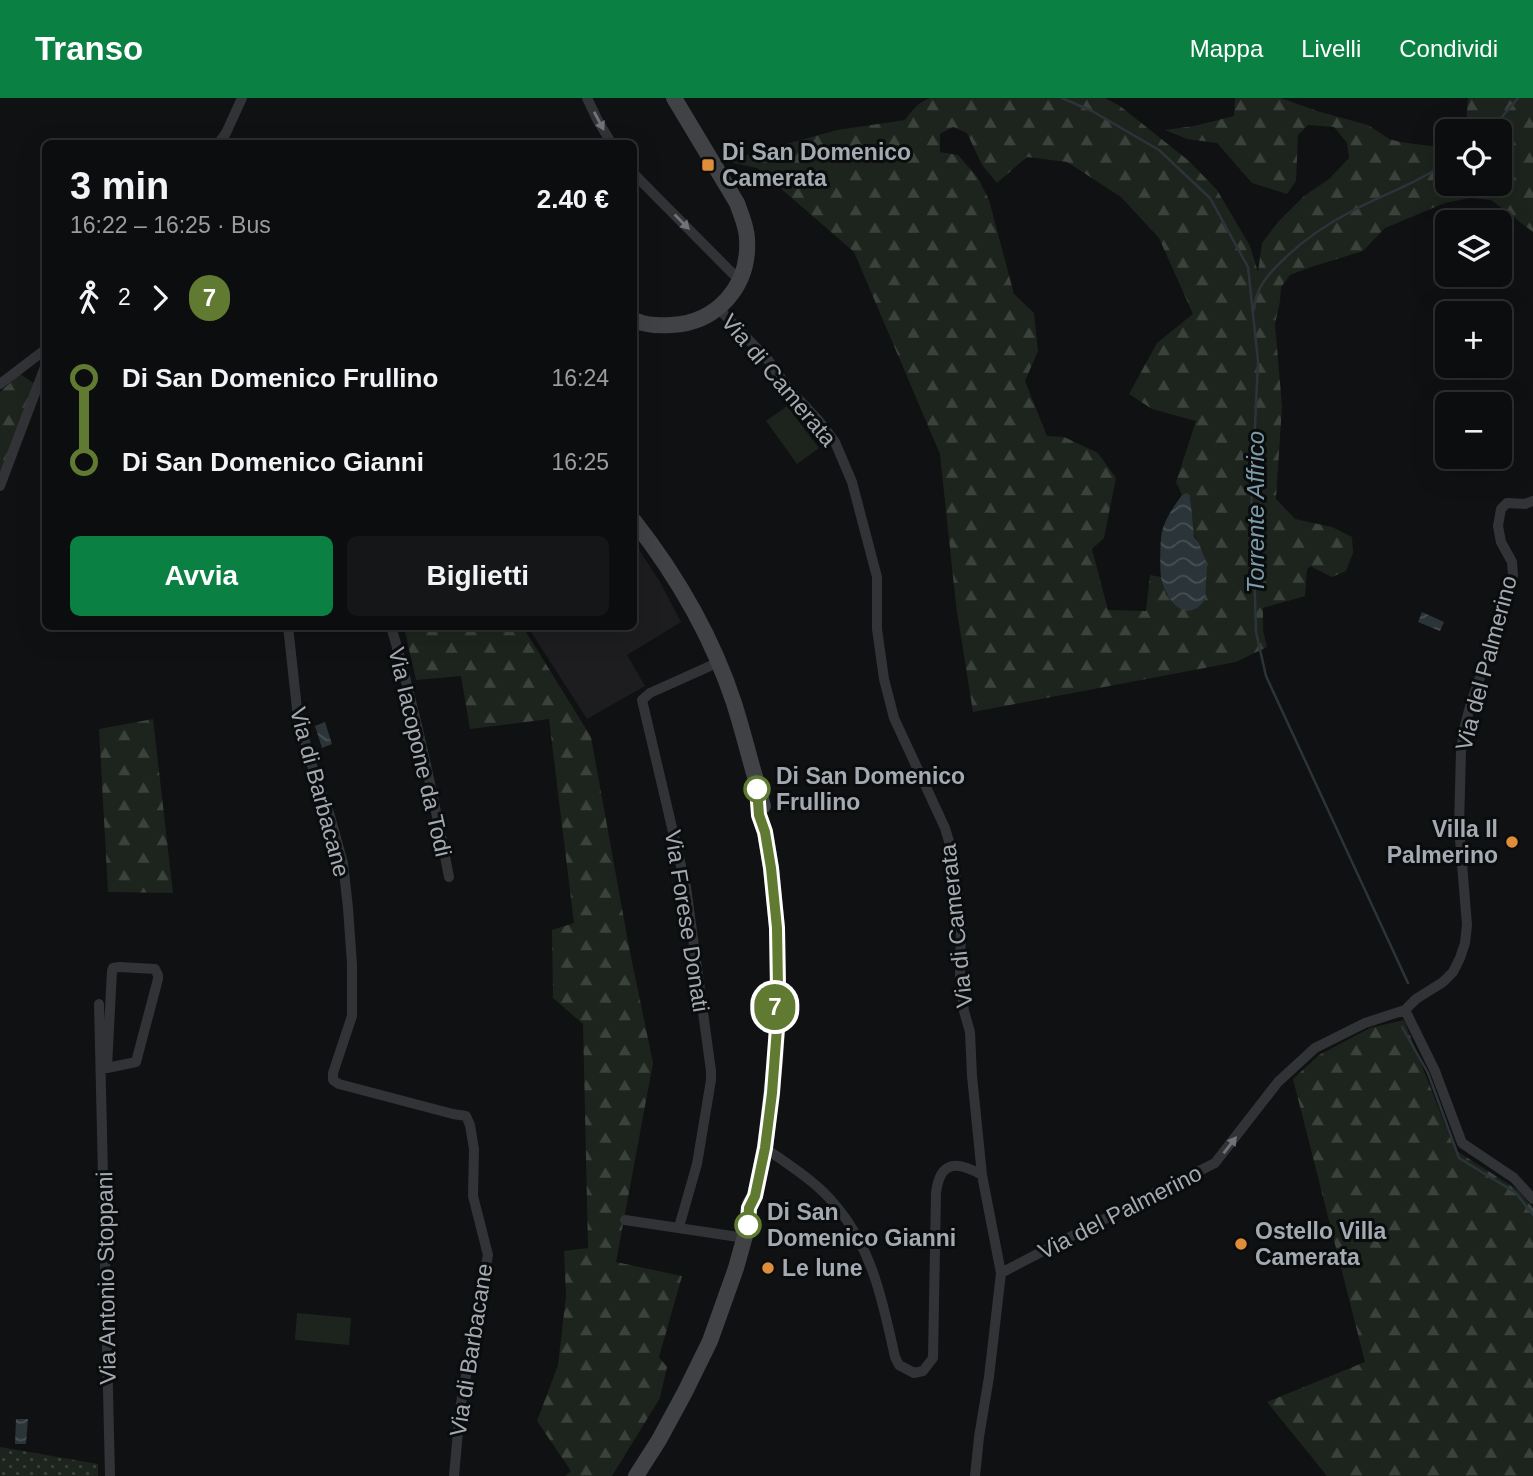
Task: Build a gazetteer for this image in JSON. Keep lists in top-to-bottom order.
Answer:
{
  "streets": {
    "street": [
      "Via di Camerata",
      "Via del Palmerino",
      "Via Iacopone da Todi",
      "Via di Barbacane",
      "Via Forese Donati",
      "Via Antonio Stoppani"
    ]
  },
  "crossings": [
    ["Via di Camerata", "Via del Palmerino"]
  ],
  "one_way": ["Via del Palmerino"],
  "water": ["Torrente Affrico"],
  "places": {
    "transit": ["Di San Domenico Camerata"],
    "other": [
      "Di San Domenico Frullino",
      "Villa Il Palmerino",
      "Di San Domenico Gianni",
      "Ostello Villa Camerata",
      "Le lune"
    ]
  },
  "lines": ["bus line 7"],
  "page": {
    "header": "Transo",
    "nav": ["Mappa", "Livelli", "Condividi"],
    "on_map": "7",
    "map_buttons": ["+", "−"],
    "heading": ["3 min", "16:22 – 16:25 · Bus", "2.40 €"],
    "legs": ["2", "7"],
    "list": [
      {
        "name": "Di San Domenico Frullino",
        "value": "16:24"
      },
      {
        "name": "Di San Domenico Gianni",
        "value": "16:25"
      }
    ],
    "buttons": ["Avvia", "Biglietti"]
  }
}
